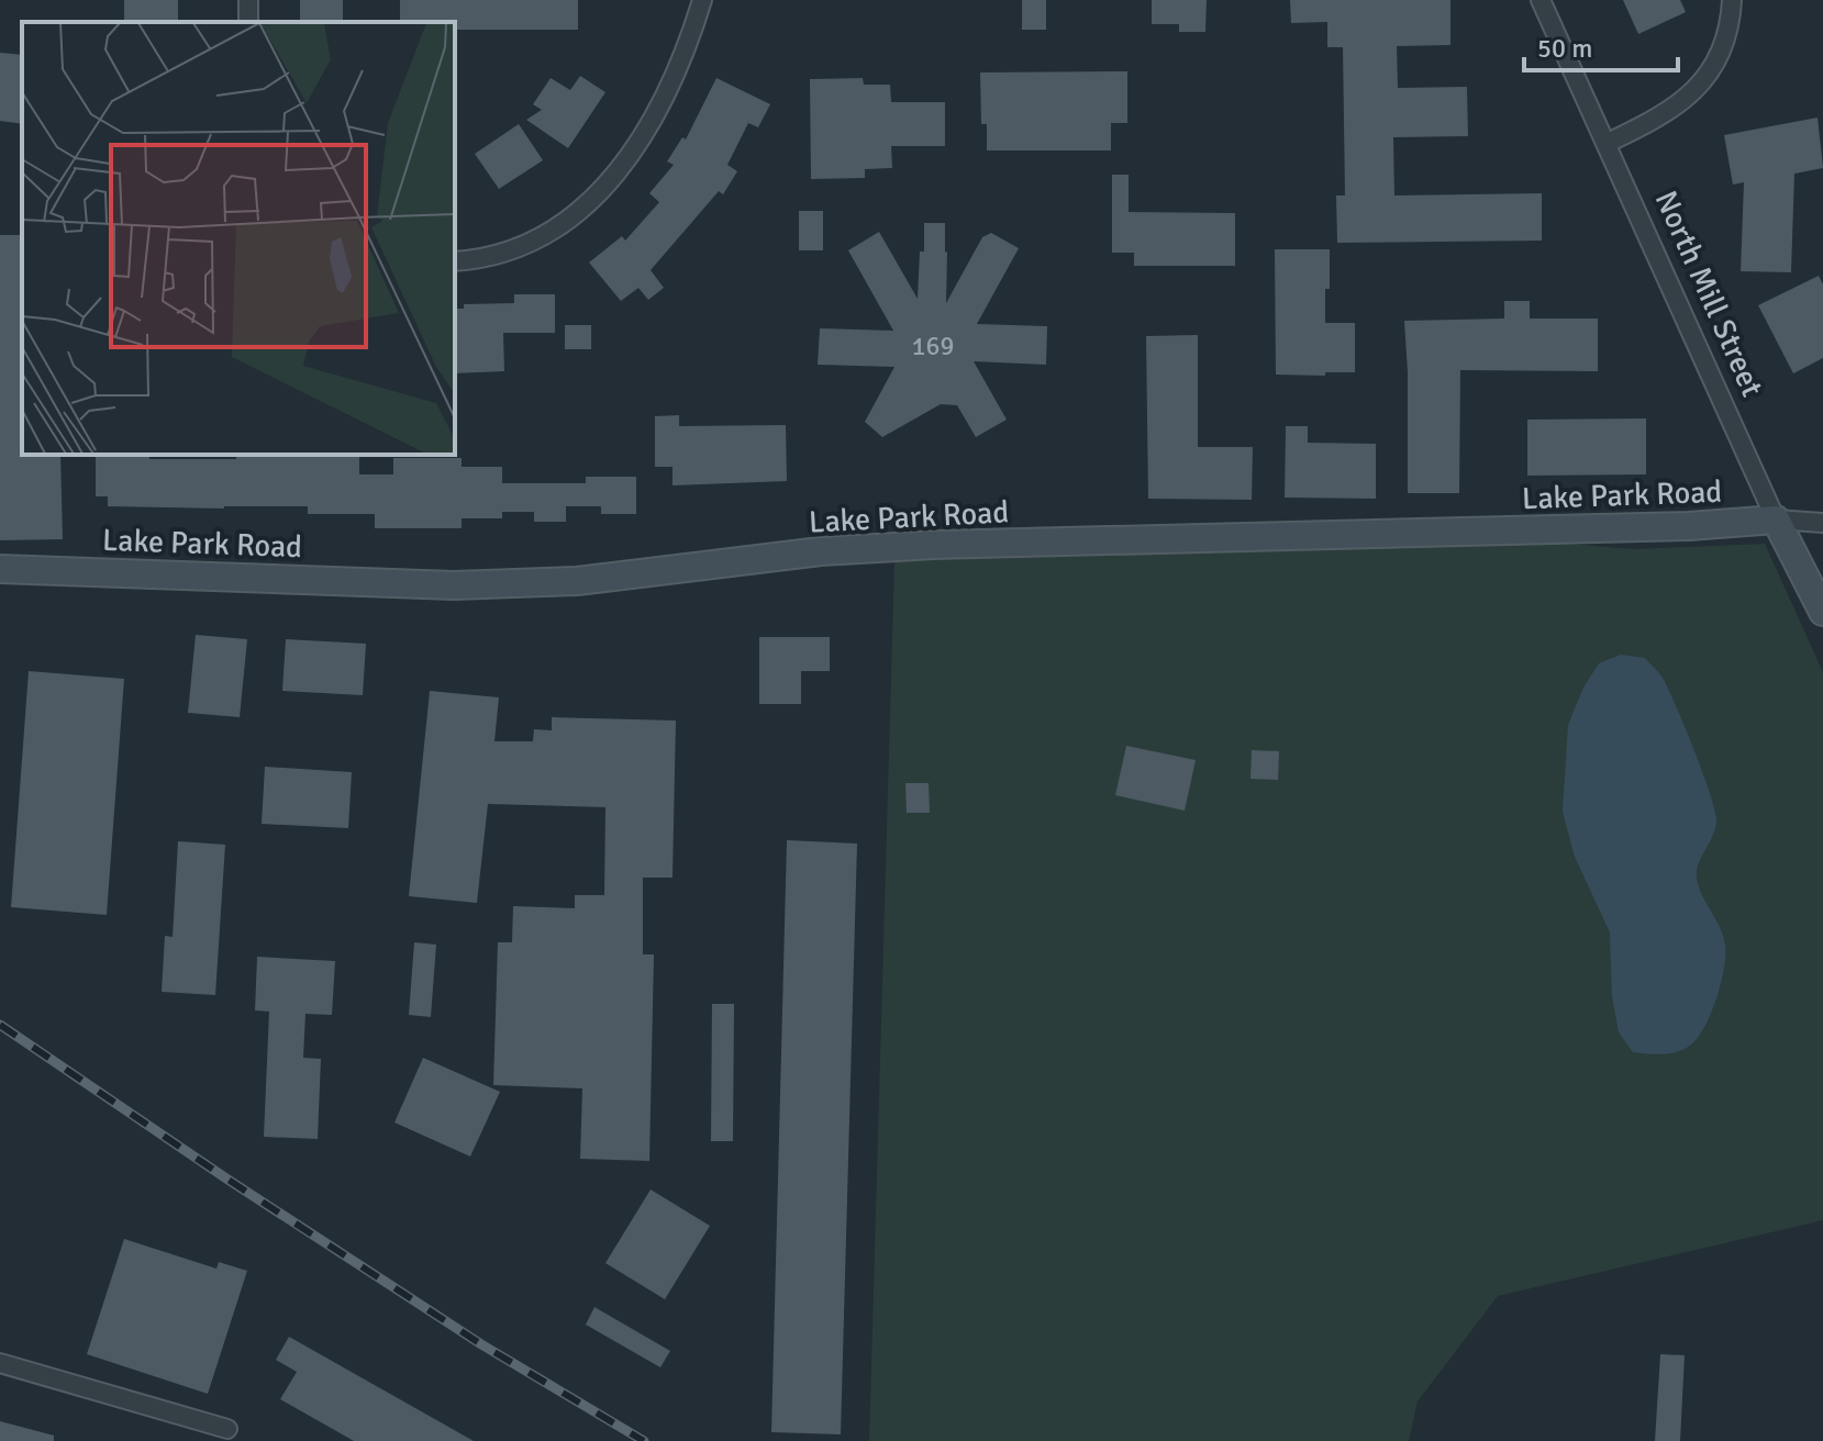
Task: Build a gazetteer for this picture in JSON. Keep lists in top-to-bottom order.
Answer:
{
  "streets": {
    "main road": ["North Mill Street", "Lake Park Road"]
  },
  "crossings": [
    ["North Mill Street", "Lake Park Road"]
  ],
  "house_numbers": ["169"],
  "scale_bar": "50 m"
}
